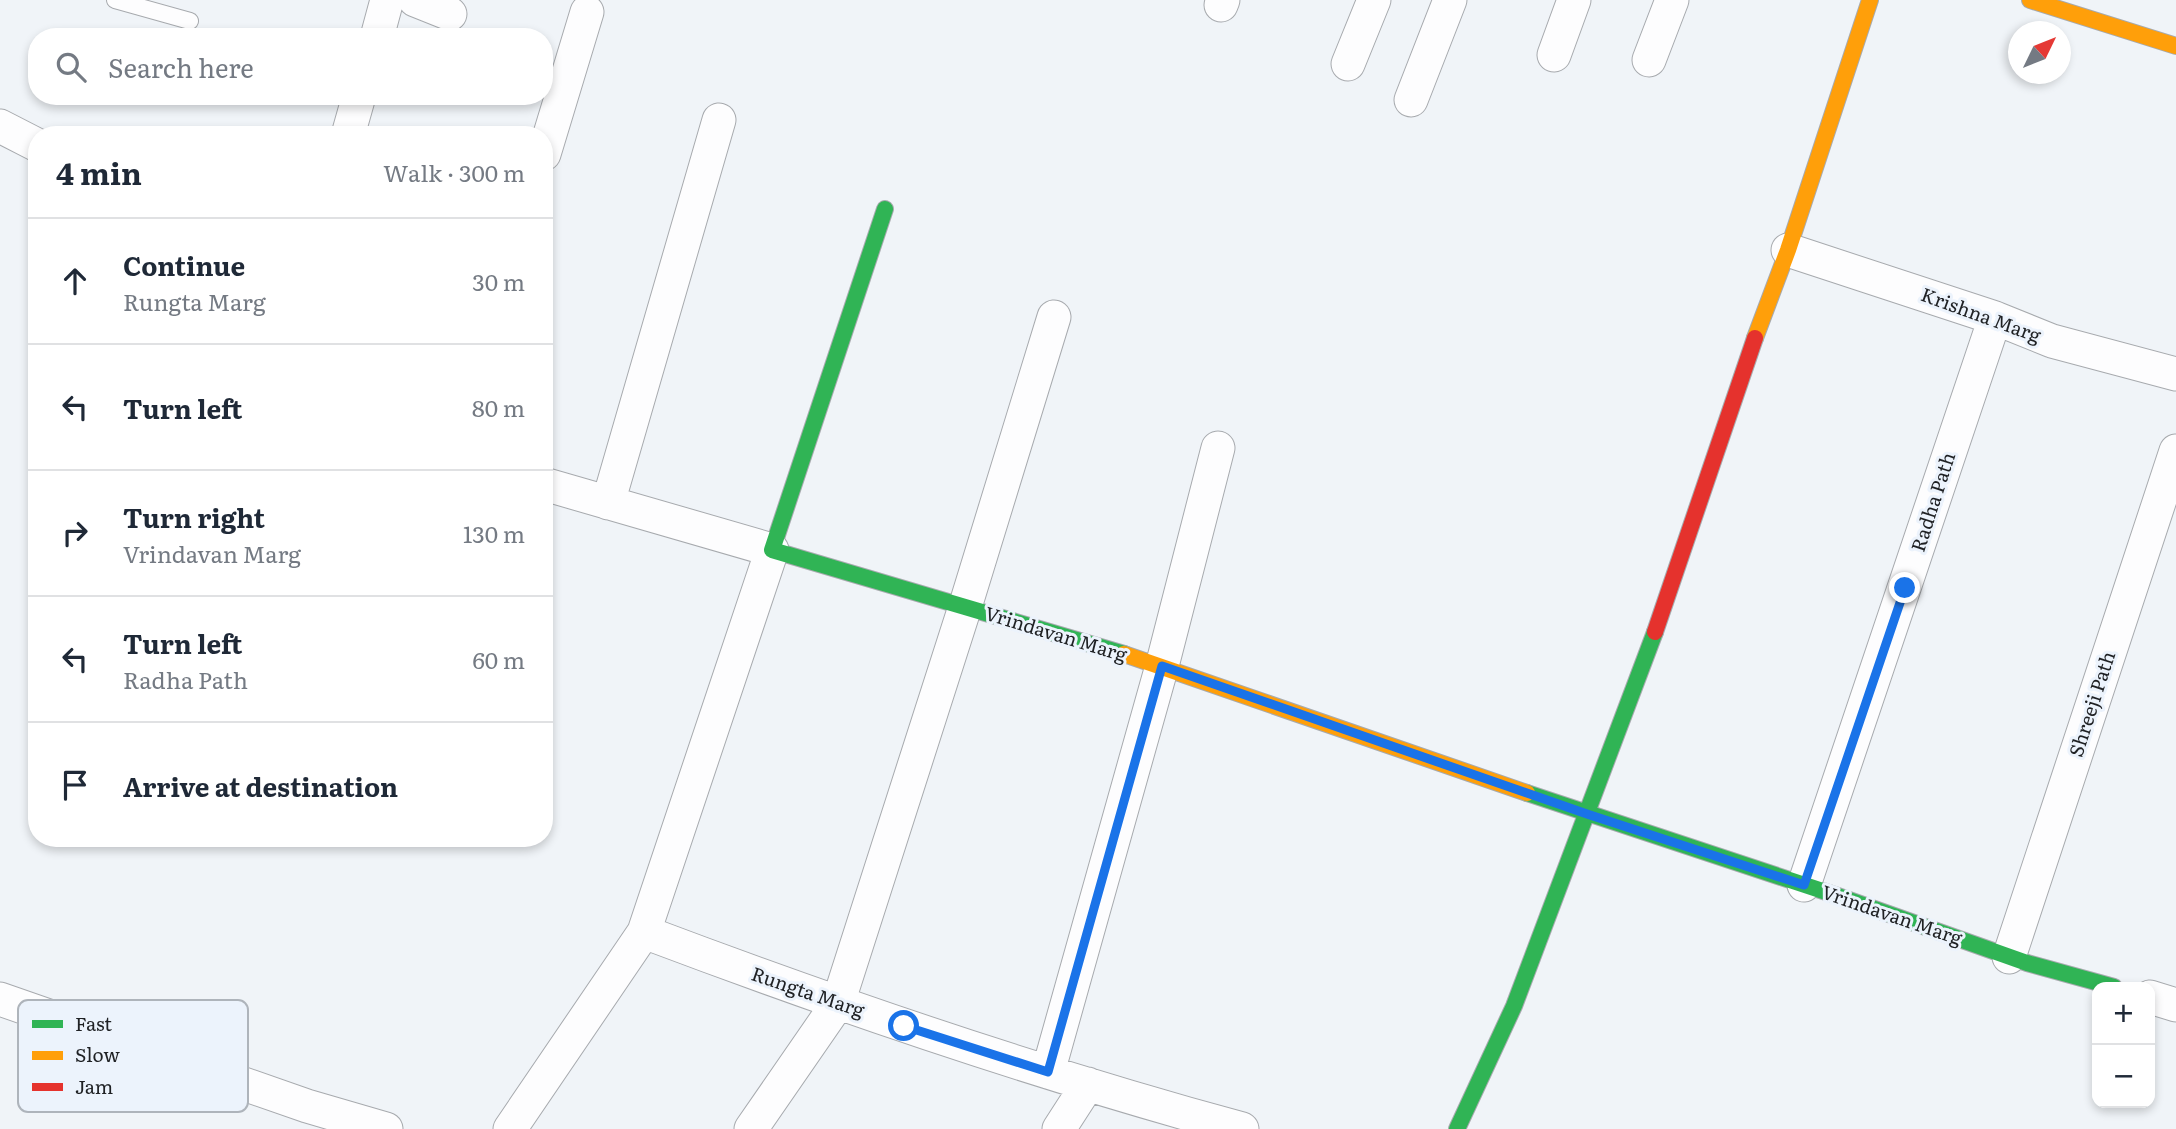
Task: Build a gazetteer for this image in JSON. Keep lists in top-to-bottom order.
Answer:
{
  "streets": {
    "street": [
      "Krishna Marg",
      "Radha Path",
      "Vrindavan Marg",
      "Shreeji Path",
      "Rungta Marg"
    ]
  },
  "crossings": [
    ["Krishna Marg", "Radha Path"],
    ["Radha Path", "Vrindavan Marg"],
    ["Vrindavan Marg", "Shreeji Path"]
  ],
  "legend": ["Fast", "Slow", "Jam"],
  "north": "top right",
  "page": {
    "search": "Search here",
    "heading": ["4 min", "Walk · 300 m"],
    "list": [
      ["Continue", "Rungta Marg", "30 m"],
      ["Turn left", "80 m"],
      ["Turn right", "Vrindavan Marg", "130 m"],
      ["Turn left", "Radha Path", "60 m"],
      "Arrive at destination"
    ],
    "map_buttons": ["+", "−"]
  }
}
